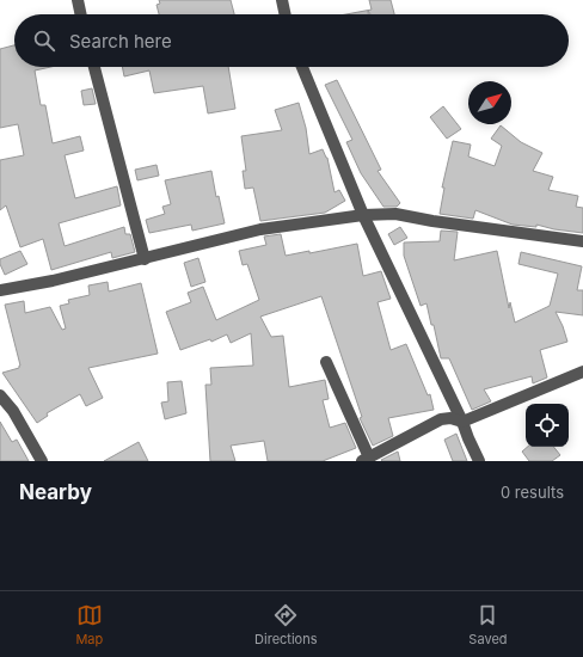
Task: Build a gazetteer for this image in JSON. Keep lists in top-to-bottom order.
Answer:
{
  "north": "top right",
  "page": {
    "search": "Search here",
    "heading": ["Nearby", "0 results"],
    "nav": ["Map", "Directions", "Saved"]
  }
}
